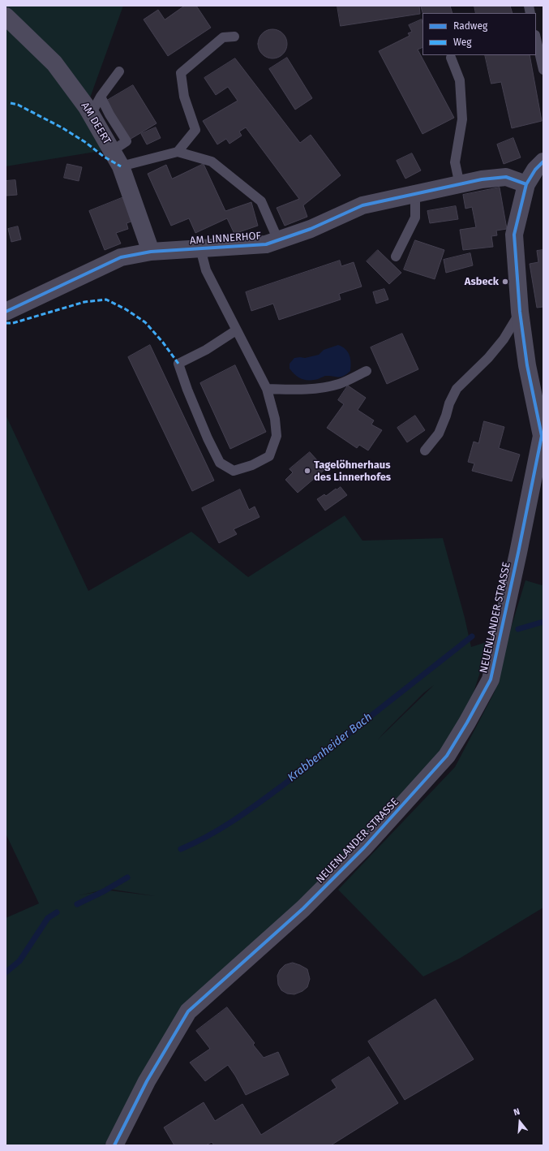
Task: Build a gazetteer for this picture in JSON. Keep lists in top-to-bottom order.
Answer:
{
  "streets": {
    "street": ["AM DEERT", "AM LINNERHOF", "NEUENLANDER STRASSE"]
  },
  "crossings": [
    ["AM DEERT", "AM LINNERHOF"],
    ["AM LINNERHOF", "NEUENLANDER STRASSE"]
  ],
  "water": ["Krabbenheider Bach"],
  "places": ["Asbeck", "Tagelöhnerhaus des Linnerhofes"],
  "legend": ["Radweg", "Weg"],
  "north": "top"
}
